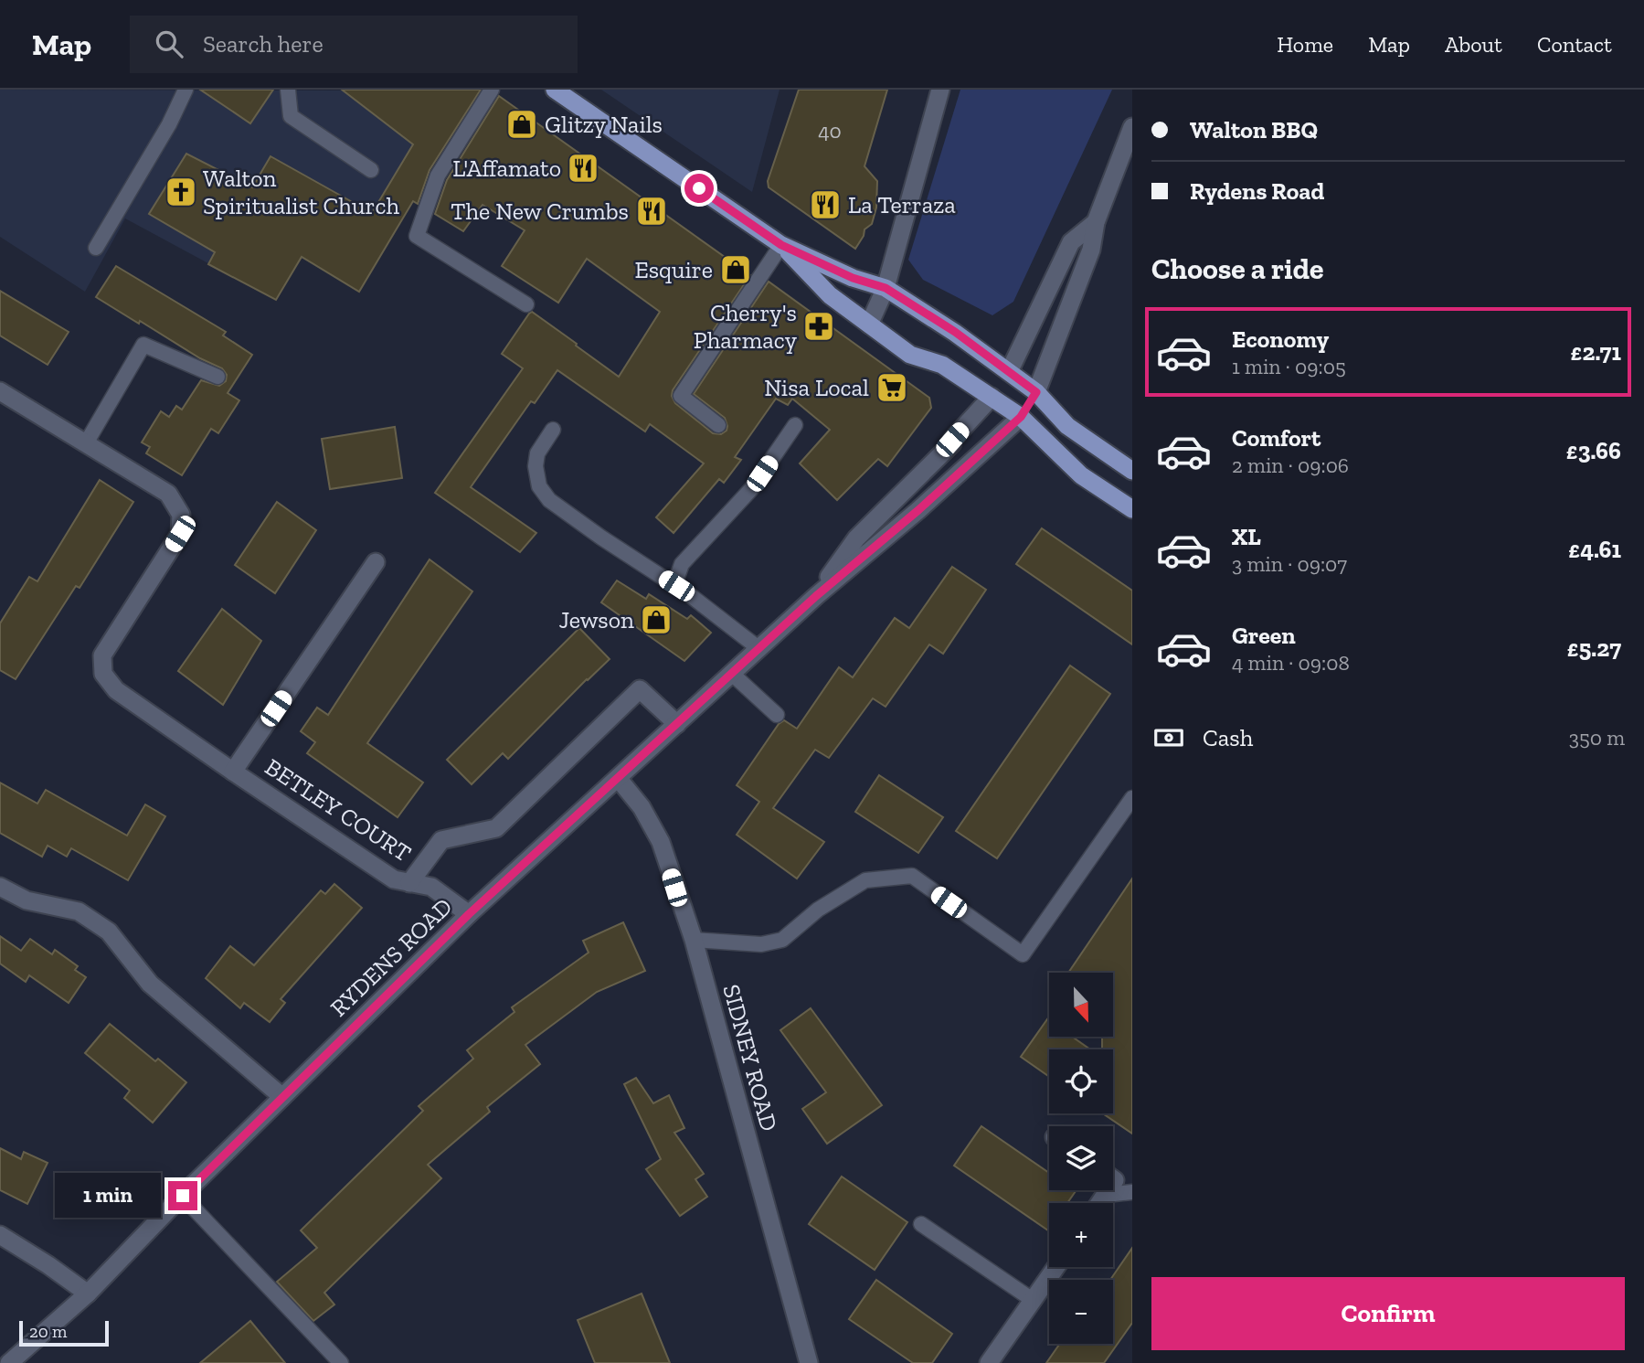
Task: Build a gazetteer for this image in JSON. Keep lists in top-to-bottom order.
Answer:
{
  "streets": {
    "street": ["BETLEY COURT", "RYDENS ROAD", "SIDNEY ROAD"]
  },
  "crossings": [
    ["BETLEY COURT", "RYDENS ROAD"],
    ["RYDENS ROAD", "SIDNEY ROAD"]
  ],
  "places": {
    "shop": ["Glitzy Nails", "Esquire", "Jewson"],
    "restaurant": ["L'Affamato", "La Terraza", "The New Crumbs"],
    "church": ["Walton Spiritualist Church"],
    "pharmacy": ["Cherry's Pharmacy"],
    "supermarket": ["Nisa Local"]
  },
  "house_numbers": ["40"],
  "scale_bar": "20 m",
  "north": "bottom",
  "page": {
    "header": "Map",
    "search": "Search here",
    "nav": [
      "Home",
      "Map",
      "About",
      "Contact"
    ],
    "banner": ["Walton BBQ", "Rydens Road"],
    "heading": "Choose a ride",
    "list": [
      {
        "name": "Economy",
        "note": "1 min · 09:05",
        "value": "£2.71"
      },
      {
        "name": "Comfort",
        "note": "2 min · 09:06",
        "value": "£3.66"
      },
      {
        "name": "XL",
        "note": "3 min · 09:07",
        "value": "£4.61"
      },
      {
        "name": "Green",
        "note": "4 min · 09:08",
        "value": "£5.27"
      }
    ],
    "pay": ["Cash", "350 m"],
    "map_buttons": ["+", "−"],
    "bubble": "1 min",
    "buttons": "Confirm",
    "scale": "20 m"
  }
}
